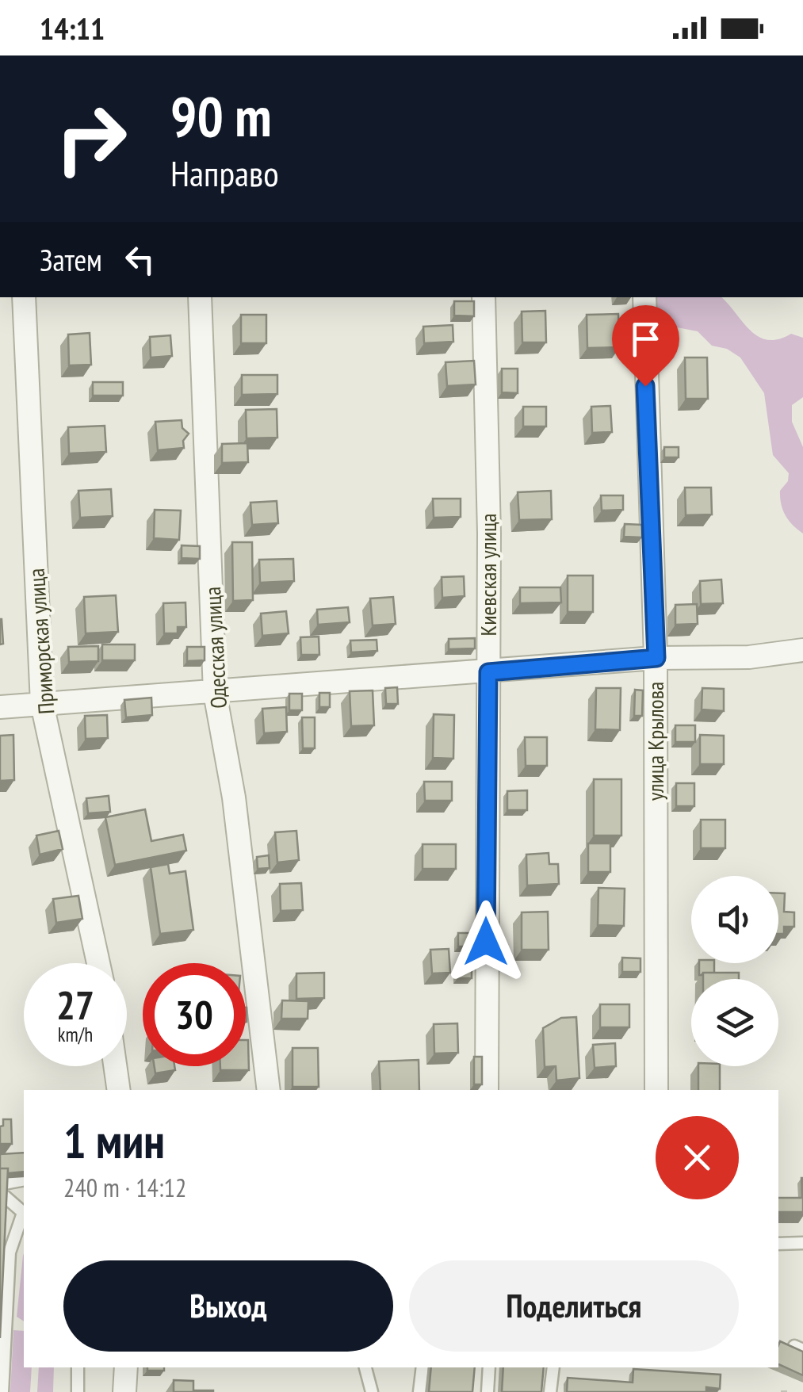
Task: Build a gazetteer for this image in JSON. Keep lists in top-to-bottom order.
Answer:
{
  "streets": {
    "street": [
      "Киевская улица",
      "Приморская улица",
      "Одесская улица",
      "улица Крылова"
    ]
  },
  "page": {
    "status": "14:11",
    "turn": ["90 m", "Направо"],
    "then": "Затем",
    "speed": "27 km/h",
    "limit": "30",
    "heading": ["1 мин", "240 m · 14:12"],
    "buttons": ["Выход", "Поделиться"]
  }
}
